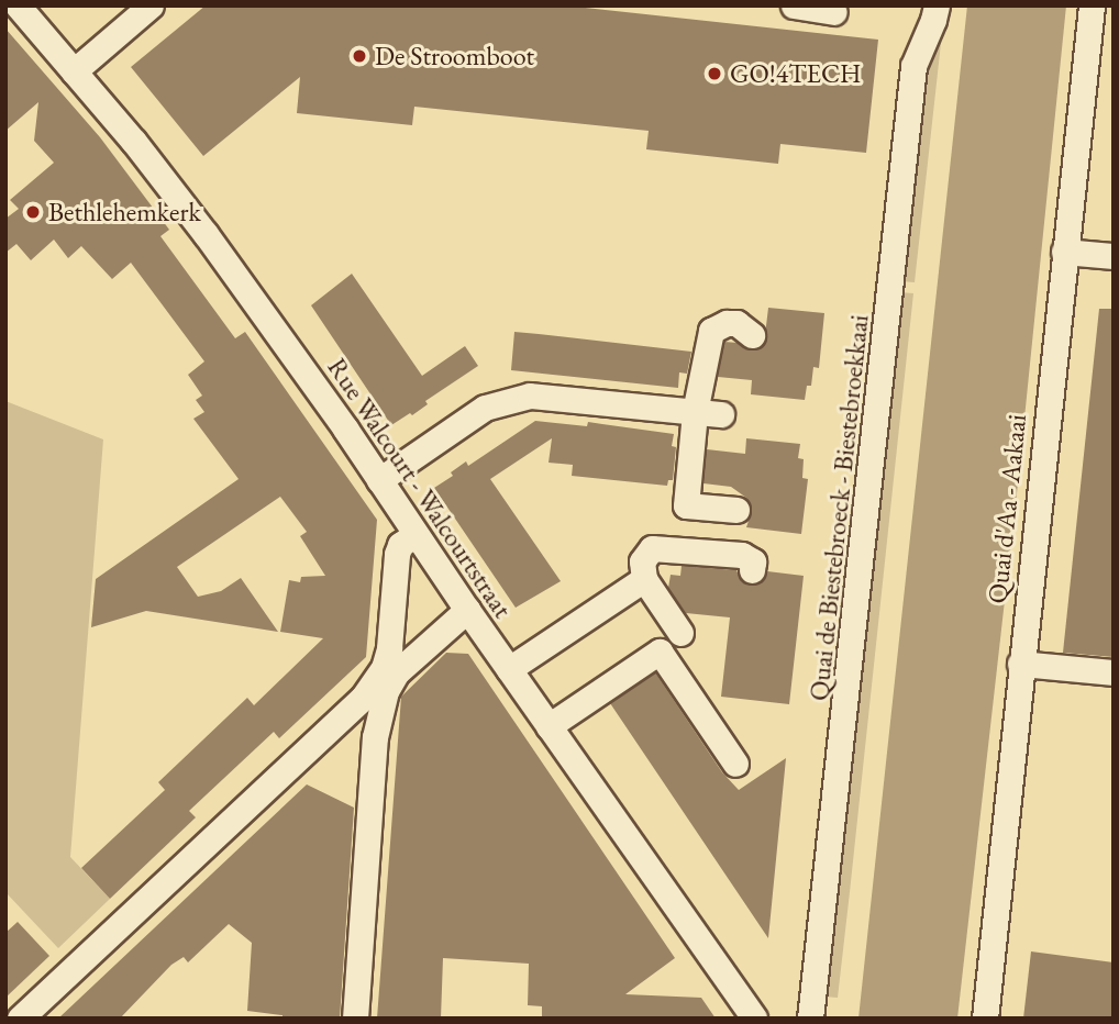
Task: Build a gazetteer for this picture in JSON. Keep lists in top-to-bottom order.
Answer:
{
  "streets": {
    "street": ["Rue Walcourt - Walcourtstraat", "Quai de Biestebroeck - Biestebroekkaai", "Quai d'Aa - Aakaai"]
  },
  "places": ["De Stroomboot", "GO!4TECH", "Bethlehemkerk"]
}
